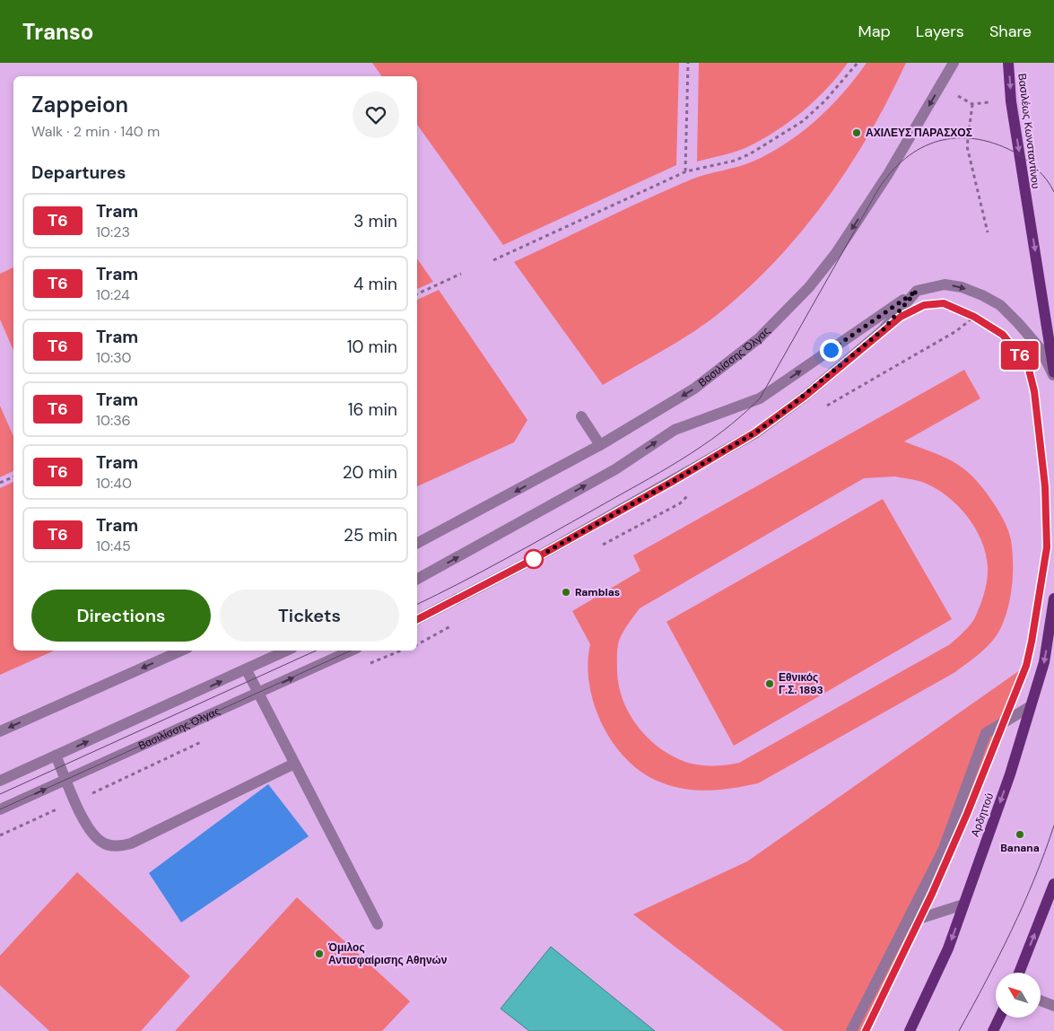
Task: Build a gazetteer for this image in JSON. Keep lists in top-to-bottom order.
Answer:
{
  "streets": {
    "main road": ["Βασιλέως Κωνσταντίνου", "Αρδηττού"],
    "street": ["Βασιλίσσης Όλγας"]
  },
  "one_way": ["Βασιλέως Κωνσταντίνου", "Αρδηττού"],
  "places": [
    "ΑΧΙΛΕΥΣ ΠΑΡΑΣΧΟΣ",
    "Ramblas",
    "Εθνικός Γ.Σ. 1893",
    "Banana",
    "Όμιλος Αντισφαίρισης Αθηνών"
  ],
  "lines": ["tram line Τ6"],
  "north": "top left",
  "page": {
    "header": "Transo",
    "nav": ["Map", "Layers", "Share"],
    "on_map": "Τ6",
    "heading": [
      ["Zappeion", "Walk · 2 min · 140 m"],
      "Departures"
    ],
    "list": [
      {
        "mark": "Τ6",
        "name": "Tram",
        "note": "10:23",
        "value": "3 min"
      },
      {
        "mark": "Τ6",
        "name": "Tram",
        "note": "10:24",
        "value": "4 min"
      },
      {
        "mark": "Τ6",
        "name": "Tram",
        "note": "10:30",
        "value": "10 min"
      },
      {
        "mark": "Τ6",
        "name": "Tram",
        "note": "10:36",
        "value": "16 min"
      },
      {
        "mark": "Τ6",
        "name": "Tram",
        "note": "10:40",
        "value": "20 min"
      },
      {
        "mark": "Τ6",
        "name": "Tram",
        "note": "10:45",
        "value": "25 min"
      }
    ],
    "buttons": ["Directions", "Tickets"]
  }
}
